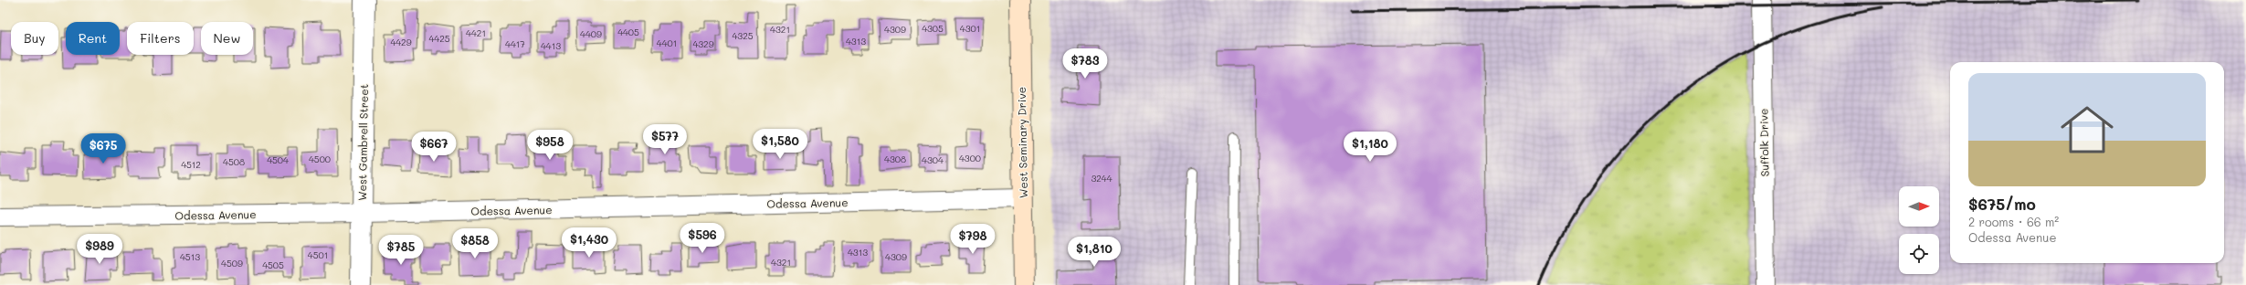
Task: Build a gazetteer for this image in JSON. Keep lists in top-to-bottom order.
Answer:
{
  "streets": {
    "main road": ["West Seminary Drive"],
    "street": ["West Gambrell Street", "Suffolk Drive", "Odessa Avenue"]
  },
  "crossings": [
    ["West Gambrell Street", "Odessa Avenue"],
    ["West Seminary Drive", "Odessa Avenue"]
  ],
  "house_numbers": [
    "4305",
    "4301",
    "4321",
    "4309",
    "4405",
    "4421",
    "4409",
    "4325",
    "4425",
    "4313",
    "4429",
    "4401",
    "4417",
    "4329",
    "4413",
    "4300",
    "4500",
    "4308",
    "4504",
    "4304",
    "4508",
    "4512",
    "3244",
    "4313",
    "4501",
    "4513",
    "4309",
    "4321",
    "4509",
    "4505"
  ],
  "north": "right",
  "page": {
    "chip": [
      "Buy",
      "Rent",
      "Filters",
      "New"
    ],
    "price": [
      "$783",
      "$577",
      "$1,580",
      "$958",
      "$667",
      "$1,180",
      "$675",
      "$596",
      "$798",
      "$1,430",
      "$858",
      "$989",
      "$785",
      "$1,810"
    ],
    "list": [
      {
        "name": "$675/mo",
        "note": "2 rooms · 66 m² · Odessa Avenue"
      }
    ]
  }
}
